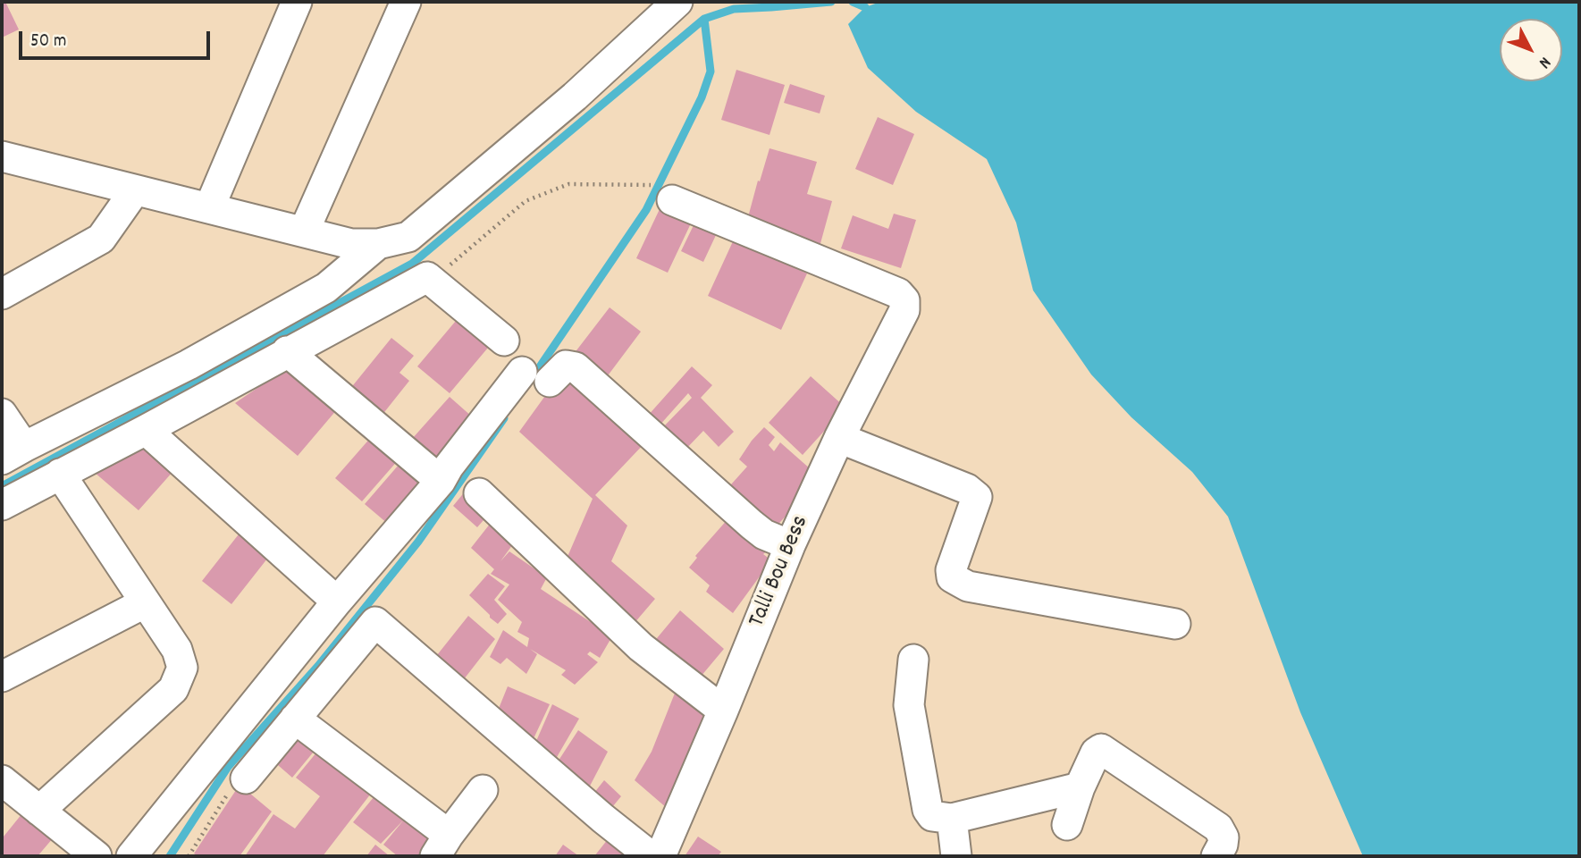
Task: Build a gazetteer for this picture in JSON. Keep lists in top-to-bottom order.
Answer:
{
  "streets": {
    "street": ["Talli Bou Bess"]
  },
  "scale_bar": "50 m",
  "north": "bottom right"
}
